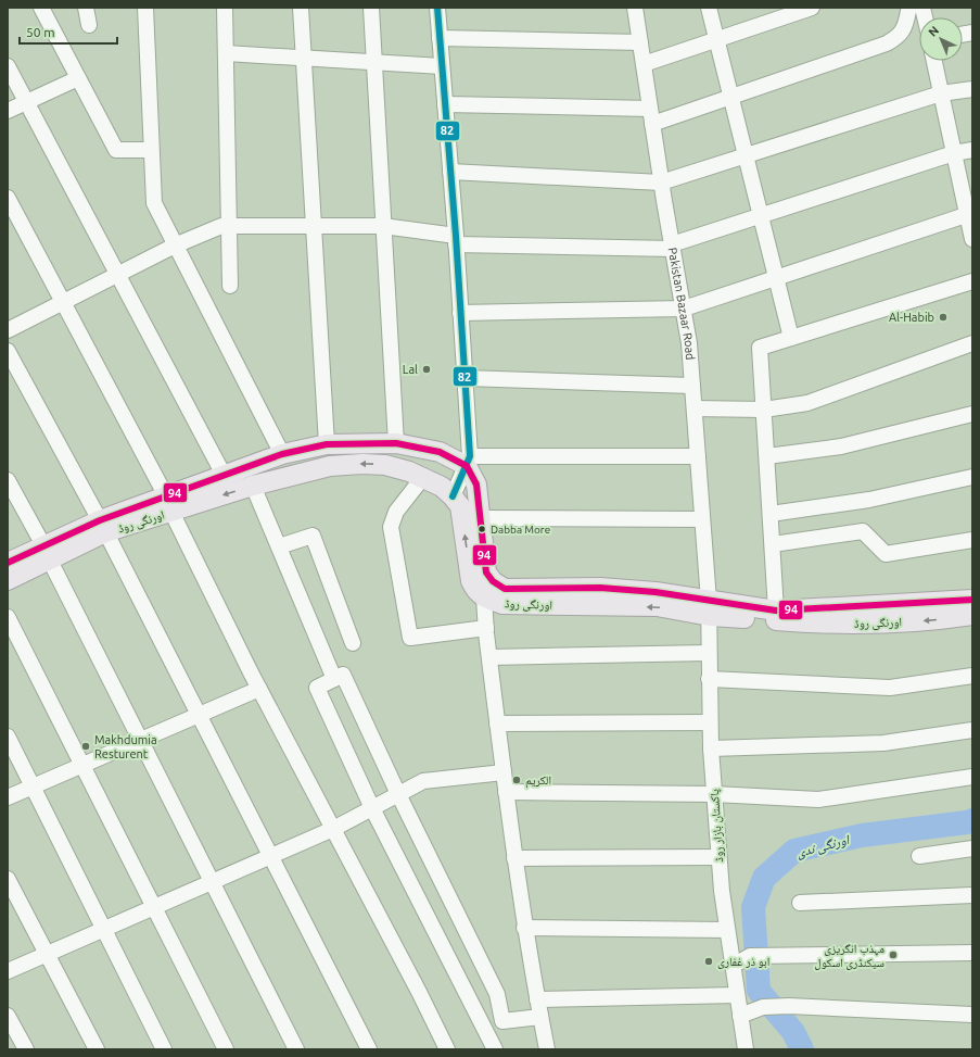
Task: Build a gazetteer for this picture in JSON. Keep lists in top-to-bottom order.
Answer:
{
  "streets": {
    "main road": ["اورنگی روڈ"],
    "street": ["Pakistan Bazaar Road", "پاکستان بازار روڈ"]
  },
  "crossings": [
    ["Pakistan Bazaar Road", "اورنگی روڈ"],
    ["Pakistan Bazaar Road", "پاکستان بازار روڈ"],
    ["اورنگی روڈ", "پاکستان بازار روڈ"]
  ],
  "water": ["اورنگی ندی"],
  "places": [
    "Al-Habib",
    "Lal",
    "Dabba More",
    "Makhdumia Resturent",
    "الکریم",
    "مہذب انگریزی سیکنڈری اسکول",
    "ابو ذر غفاری"
  ],
  "lines": ["transit line 82", "transit line 94"],
  "scale_bar": "50 m",
  "north": "top left"
}
